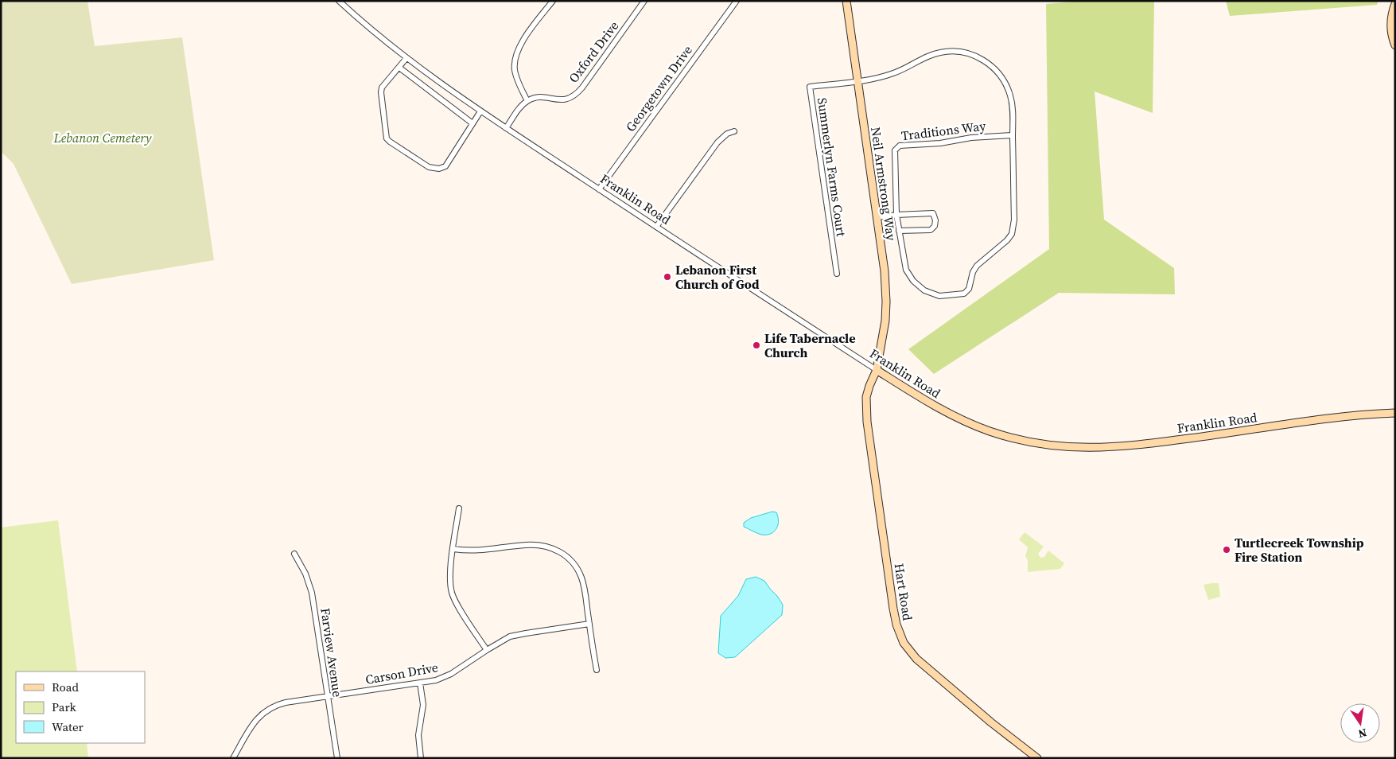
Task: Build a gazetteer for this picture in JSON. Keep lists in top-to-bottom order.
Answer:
{
  "streets": {
    "main road": ["Neil Armstrong Way", "Franklin Road", "Hart Road"],
    "street": [
      "Oxford Drive",
      "Georgetown Drive",
      "Traditions Way",
      "Summerlyn Farms Court",
      "Farview Avenue",
      "Carson Drive"
    ]
  },
  "crossings": [
    ["Georgetown Drive", "Franklin Road"],
    ["Traditions Way", "Summerlyn Farms Court"],
    ["Traditions Way", "Neil Armstrong Way"],
    ["Summerlyn Farms Court", "Neil Armstrong Way"],
    ["Neil Armstrong Way", "Franklin Road"],
    ["Neil Armstrong Way", "Hart Road"],
    ["Franklin Road", "Hart Road"],
    ["Farview Avenue", "Carson Drive"]
  ],
  "parks": ["Lebanon Cemetery"],
  "places": ["Lebanon First Church of God", "Life Tabernacle Church", "Turtlecreek Township Fire Station"],
  "legend": ["Road", "Park", "Water"],
  "north": "bottom"
}
